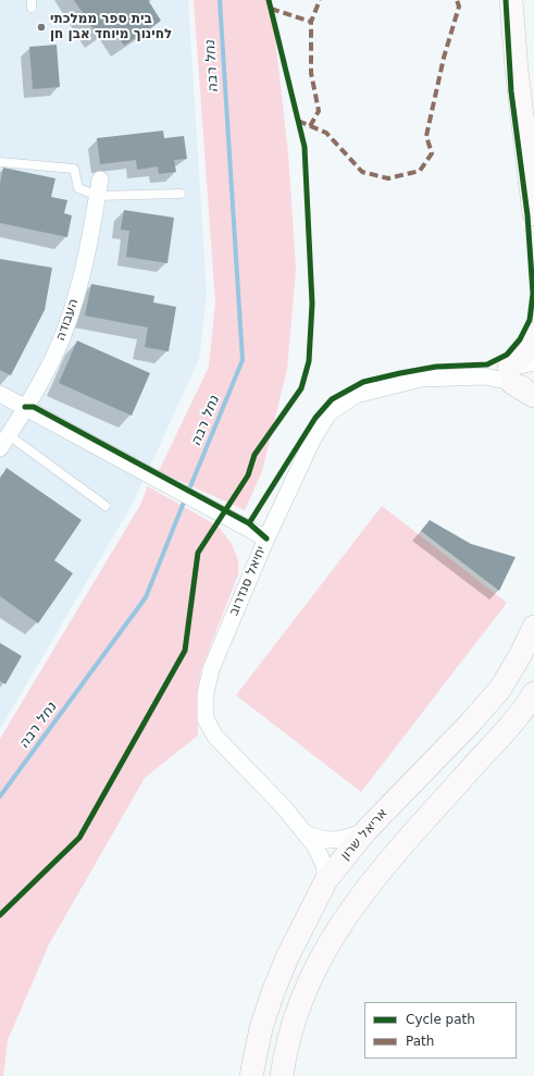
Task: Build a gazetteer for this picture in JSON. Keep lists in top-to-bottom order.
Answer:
{
  "streets": {
    "main road": ["אריאל שרון"],
    "street": ["העבודה", "יחיאל סנדרוב"]
  },
  "crossings": [
    ["יחיאל סנדרוב", "אריאל שרון"]
  ],
  "water": ["נחל רבה"],
  "places": ["בית ספר ממלכתי לחינוך מיוחד אבן חן"],
  "legend": ["Cycle path", "Path"]
}
